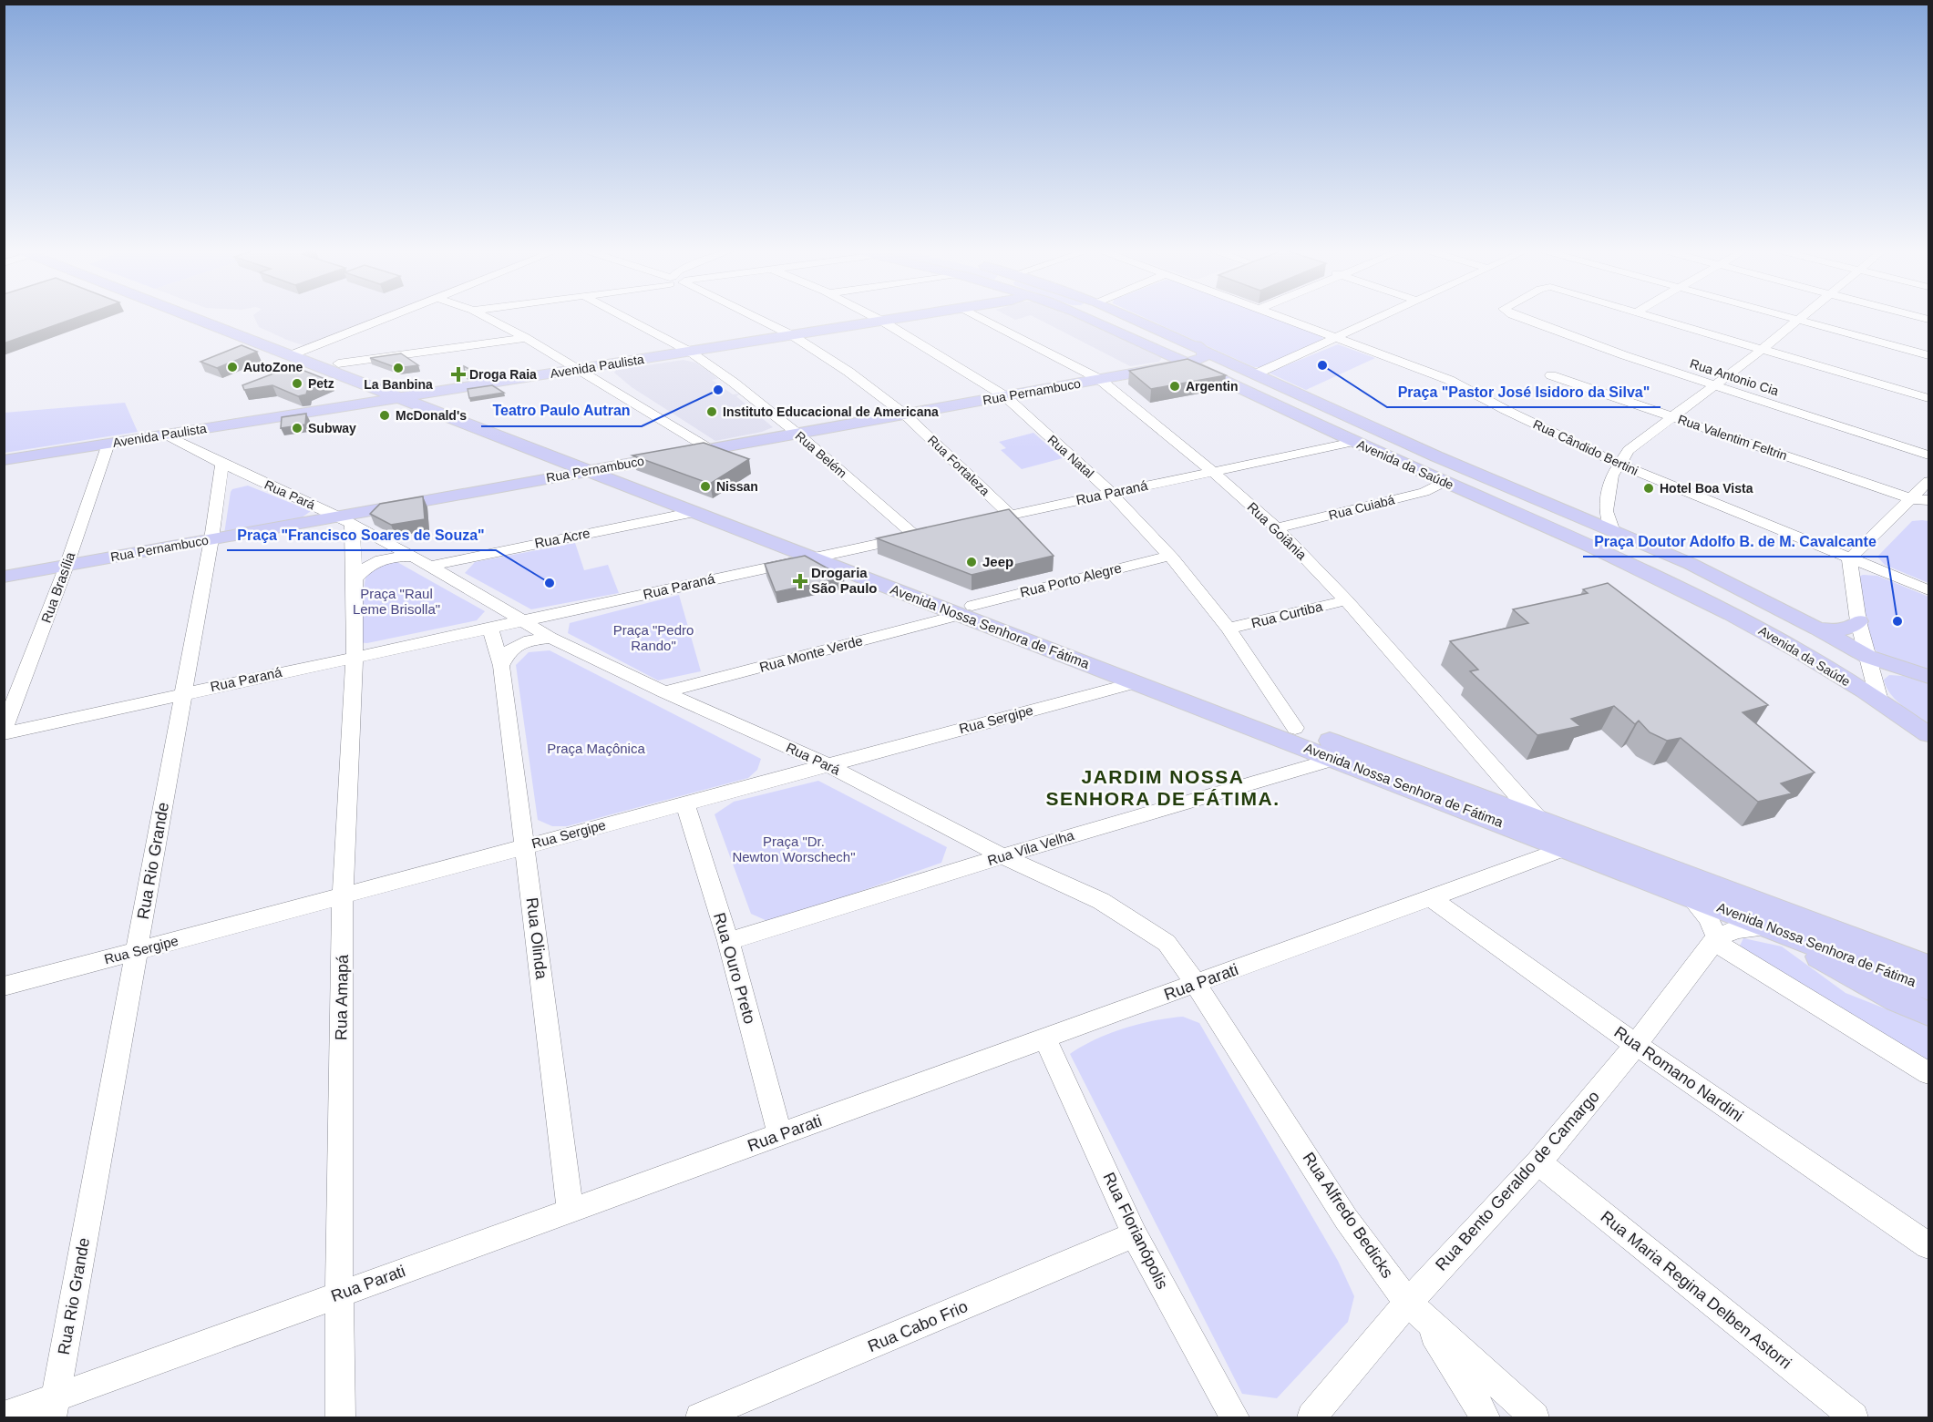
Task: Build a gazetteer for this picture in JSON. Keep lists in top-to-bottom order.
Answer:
{
  "streets": {
    "main road": [
      "Avenida Paulista",
      "Rua Pernambuco",
      "Avenida da Saúde",
      "Avenida Nossa Senhora de Fátima"
    ],
    "street": [
      "Rua Antonio Cia",
      "Rua Valentim Feltrin",
      "Rua Cândido Bertini",
      "Rua Belém",
      "Rua Natal",
      "Rua Fortaleza",
      "Rua Paraná",
      "Rua Pará",
      "Rua Cuiabá",
      "Rua Goiânia",
      "Rua Acre",
      "Rua Porto Alegre",
      "Rua Brasília",
      "Rua Curtiba",
      "Rua Monte Verde",
      "Rua Sergipe",
      "Rua Vila Velha",
      "Rua Rio Grande",
      "Rua Olinda",
      "Rua Ouro Preto",
      "Rua Parati",
      "Rua Amapá",
      "Rua Romano Nardini",
      "Rua Bento Geraldo de Camargo",
      "Rua Alfredo Bedicks",
      "Rua Florianópolis",
      "Rua Maria Regina Delben Astorri",
      "Rua Cabo Frio"
    ]
  },
  "crossings": [
    ["Avenida Paulista", "Rua Belém"],
    ["Avenida Paulista", "Rua Natal"],
    ["Avenida Paulista", "Rua Fortaleza"],
    ["Avenida Paulista", "Rua Pará"],
    ["Avenida Paulista", "Rua Brasília"],
    ["Avenida Paulista", "Avenida Nossa Senhora de Fátima"],
    ["Rua Pernambuco", "Rua Belém"],
    ["Rua Pernambuco", "Rua Natal"],
    ["Rua Pernambuco", "Avenida da Saúde"],
    ["Rua Pernambuco", "Rua Fortaleza"],
    ["Rua Pernambuco", "Rua Pará"],
    ["Rua Pernambuco", "Rua Goiânia"],
    ["Rua Pernambuco", "Rua Brasília"],
    ["Rua Pernambuco", "Avenida Nossa Senhora de Fátima"],
    ["Rua Pernambuco", "Rua Rio Grande"],
    ["Rua Pernambuco", "Rua Amapá"],
    ["Rua Belém", "Rua Paraná"],
    ["Rua Natal", "Rua Paraná"],
    ["Rua Natal", "Rua Porto Alegre"],
    ["Rua Natal", "Rua Curtiba"],
    ["Rua Natal", "Avenida Nossa Senhora de Fátima"],
    ["Avenida da Saúde", "Rua Paraná"],
    ["Avenida da Saúde", "Rua Cuiabá"],
    ["Rua Fortaleza", "Rua Paraná"],
    ["Rua Paraná", "Rua Pará"],
    ["Rua Paraná", "Rua Goiânia"],
    ["Rua Paraná", "Rua Brasília"],
    ["Rua Paraná", "Avenida Nossa Senhora de Fátima"],
    ["Rua Paraná", "Rua Rio Grande"],
    ["Rua Paraná", "Rua Olinda"],
    ["Rua Paraná", "Rua Amapá"],
    ["Rua Pará", "Rua Acre"],
    ["Rua Pará", "Rua Monte Verde"],
    ["Rua Pará", "Rua Sergipe"],
    ["Rua Pará", "Rua Vila Velha"],
    ["Rua Pará", "Rua Rio Grande"],
    ["Rua Pará", "Rua Parati"],
    ["Rua Pará", "Rua Amapá"],
    ["Rua Pará", "Rua Alfredo Bedicks"],
    ["Rua Cuiabá", "Rua Goiânia"],
    ["Rua Goiânia", "Rua Curtiba"],
    ["Rua Goiânia", "Avenida Nossa Senhora de Fátima"],
    ["Rua Acre", "Avenida Nossa Senhora de Fátima"],
    ["Rua Porto Alegre", "Avenida Nossa Senhora de Fátima"],
    ["Rua Porto Alegre", "Rua Monte Verde"],
    ["Avenida Nossa Senhora de Fátima", "Rua Monte Verde"],
    ["Avenida Nossa Senhora de Fátima", "Rua Sergipe"],
    ["Avenida Nossa Senhora de Fátima", "Rua Vila Velha"],
    ["Avenida Nossa Senhora de Fátima", "Rua Parati"],
    ["Rua Sergipe", "Rua Rio Grande"],
    ["Rua Sergipe", "Rua Olinda"],
    ["Rua Sergipe", "Rua Ouro Preto"],
    ["Rua Sergipe", "Rua Amapá"],
    ["Rua Vila Velha", "Rua Ouro Preto"],
    ["Rua Rio Grande", "Rua Parati"],
    ["Rua Olinda", "Rua Parati"],
    ["Rua Ouro Preto", "Rua Parati"],
    ["Rua Parati", "Rua Amapá"],
    ["Rua Parati", "Rua Romano Nardini"],
    ["Rua Parati", "Rua Alfredo Bedicks"],
    ["Rua Parati", "Rua Florianópolis"],
    ["Rua Romano Nardini", "Rua Bento Geraldo de Camargo"],
    ["Rua Bento Geraldo de Camargo", "Rua Alfredo Bedicks"],
    ["Rua Bento Geraldo de Camargo", "Rua Maria Regina Delben Astorri"],
    ["Rua Florianópolis", "Rua Cabo Frio"]
  ],
  "districts": ["JARDIM NOSSA SENHORA DE FÁTIMA."],
  "parks": [
    "Praça \"Raul Leme Brisolla\"",
    "Praça \"Pedro Rando\"",
    "Praça Maçônica",
    "Praça \"Dr. Newton Worschech\""
  ],
  "places": {
    "other": [
      "Praça \"Pastor José Isidoro da Silva\"",
      "AutoZone",
      "La Banbina",
      "Petz",
      "Argentin",
      "Teatro Paulo Autran",
      "Instituto Educacional de Americana",
      "McDonald's",
      "Subway",
      "Nissan",
      "Hotel Boa Vista",
      "Jeep",
      "Praça \"Francisco Soares de Souza\"",
      "Praça Doutor Adolfo B. de M. Cavalcante"
    ],
    "health": ["Droga Raia", "Drogaria São Paulo"]
  }
}
